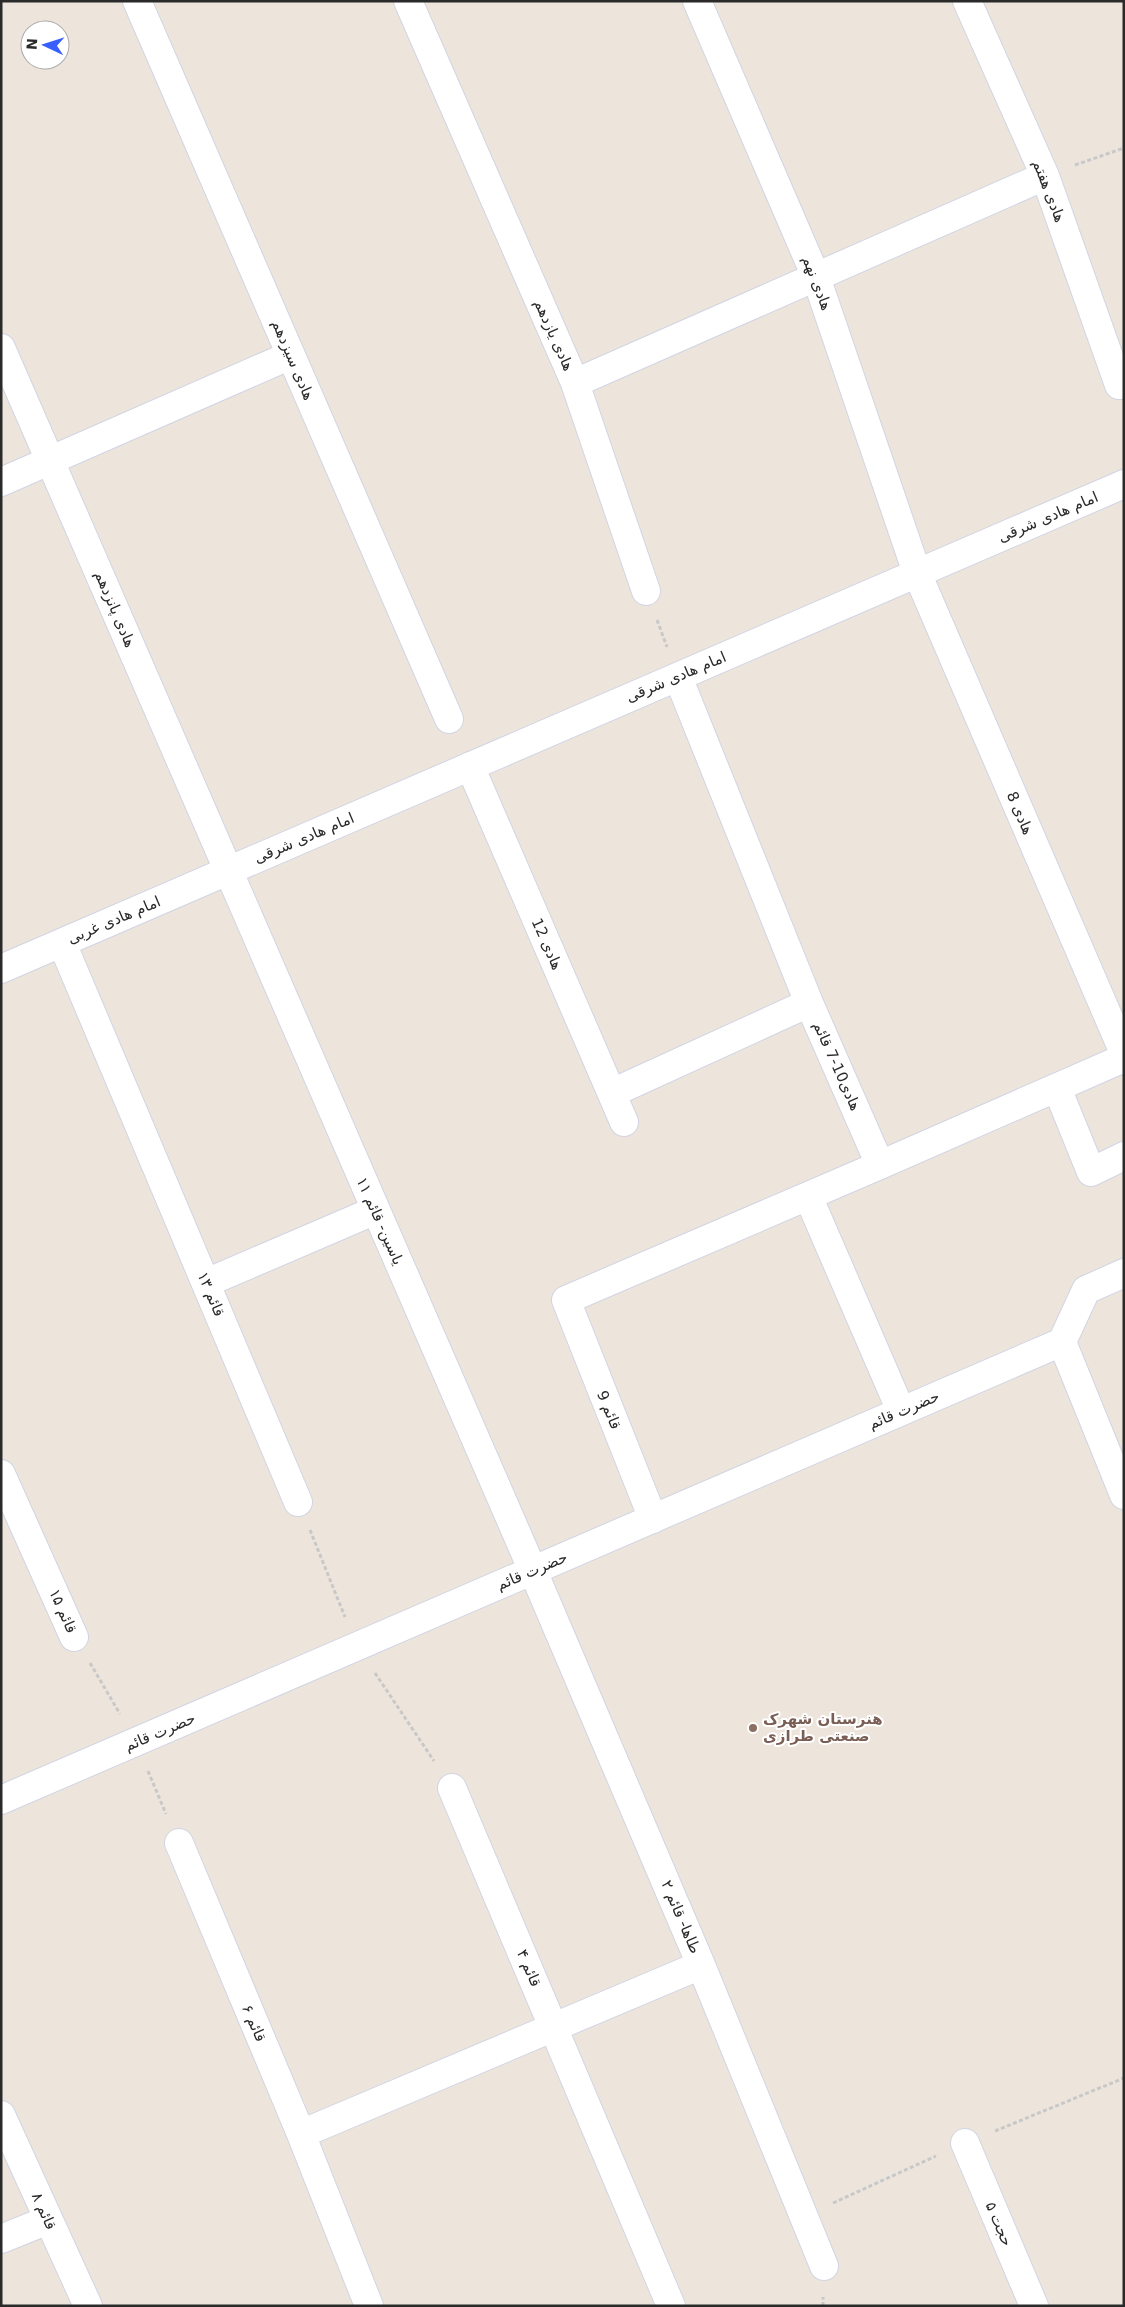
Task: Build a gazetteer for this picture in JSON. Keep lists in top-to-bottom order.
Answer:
{
  "streets": {
    "street": [
      "هادی هفتم",
      "هادی نهم",
      "هادی یازدهم",
      "هادی سیزدهم",
      "امام هادی شرقی",
      "هادی پانزدهم",
      "هادی 8",
      "امام هادی غربی",
      "12 هادی",
      "هادی10-7 قائم",
      "یاسین- قائم ۱۱",
      "قائم ۱۳",
      "قائم 9",
      "حضرت قائم",
      "قائم ۱۵",
      "طاها- قائم ۲",
      "قائم ۴",
      "قائم ۶",
      "قائم ۸",
      "حجت ۵"
    ]
  },
  "crossings": [
    ["هادی نهم", "امام هادی شرقی"],
    ["هادی نهم", "هادی 8"],
    ["امام هادی شرقی", "هادی پانزدهم"],
    ["امام هادی شرقی", "هادی 8"],
    ["امام هادی شرقی", "امام هادی غربی"],
    ["امام هادی شرقی", "12 هادی"],
    ["امام هادی شرقی", "هادی10-7 قائم"],
    ["امام هادی شرقی", "یاسین- قائم ۱۱"],
    ["هادی پانزدهم", "امام هادی غربی"],
    ["هادی پانزدهم", "یاسین- قائم ۱۱"],
    ["امام هادی غربی", "یاسین- قائم ۱۱"],
    ["امام هادی غربی", "قائم ۱۳"],
    ["یاسین- قائم ۱۱", "حضرت قائم"],
    ["یاسین- قائم ۱۱", "طاها- قائم ۲"],
    ["قائم 9", "حضرت قائم"],
    ["حضرت قائم", "قائم ۱۵"],
    ["حضرت قائم", "طاها- قائم ۲"]
  ],
  "places": ["هنرستان شهرک صنعتی طرازی"],
  "north": "left"
}
